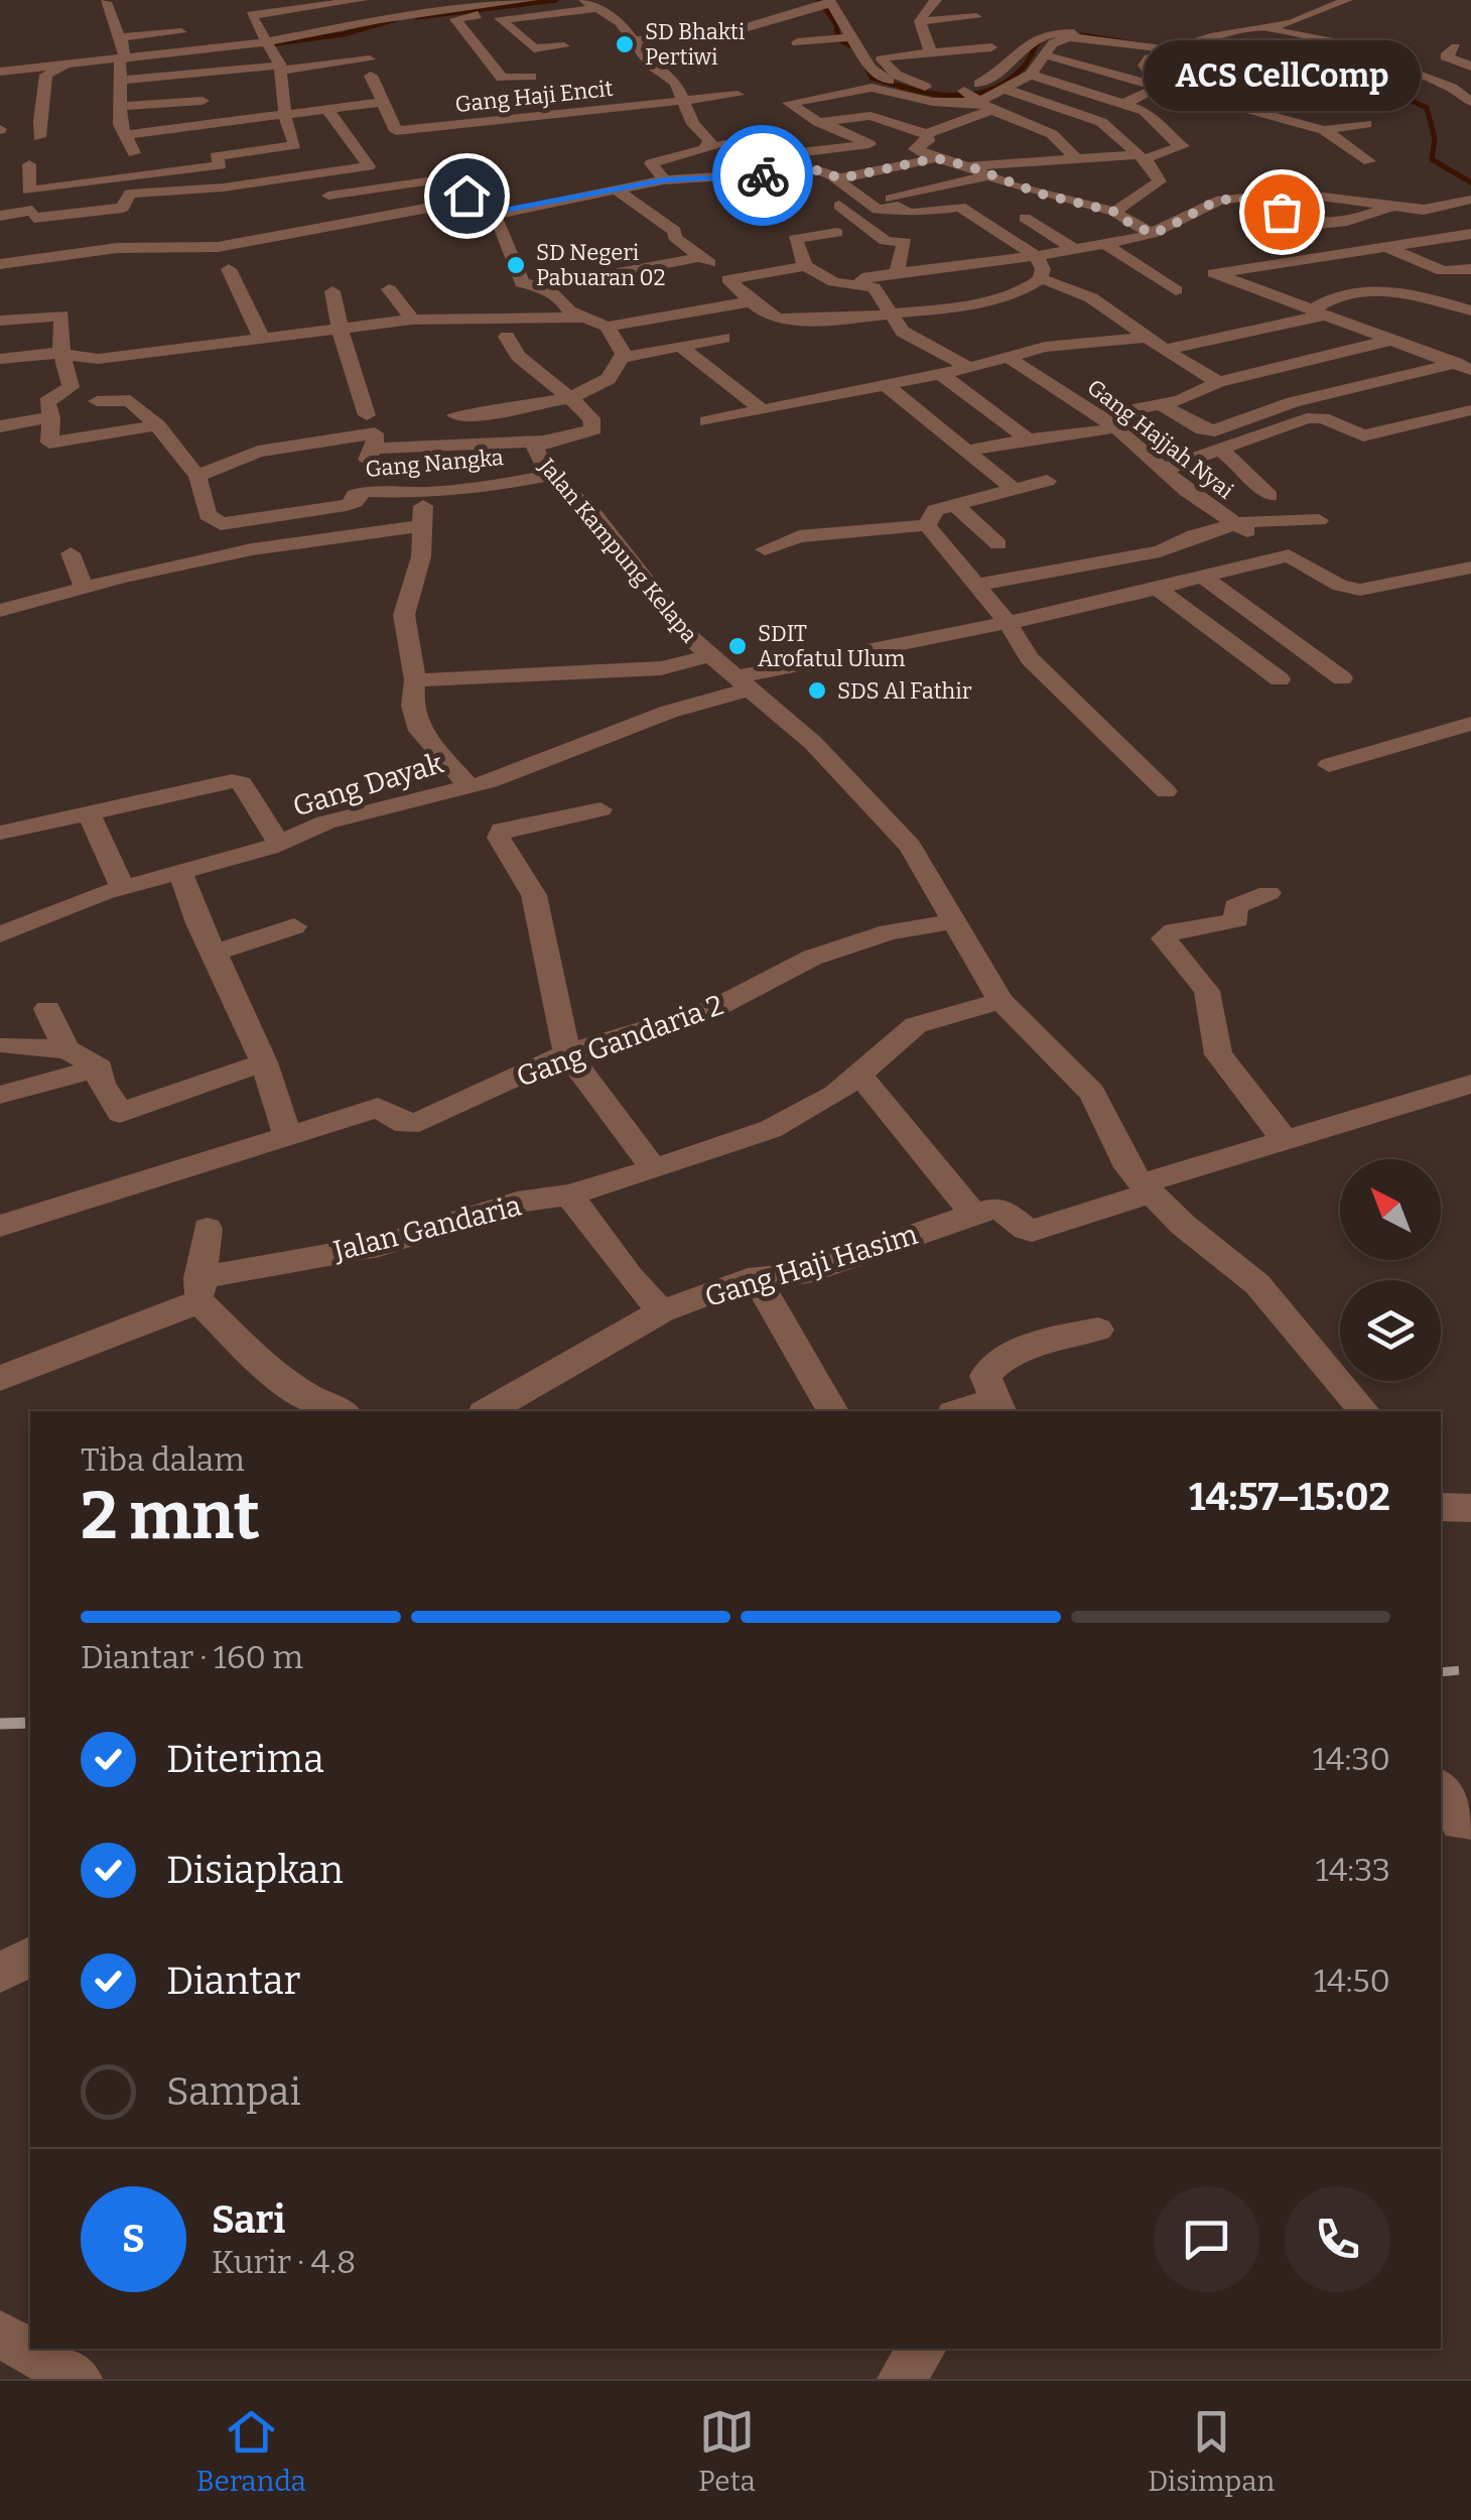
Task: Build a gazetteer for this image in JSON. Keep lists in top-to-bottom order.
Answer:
{
  "streets": {
    "street": [
      "Gang Haji Encit",
      "Gang Hajjah Nyai",
      "Gang Nangka",
      "Jalan Kampung Kelapa",
      "Gang Dayak",
      "Gang Gandaria 2",
      "Jalan Gandaria",
      "Gang Haji Hasim"
    ]
  },
  "crossings": [
    ["Gang Hajjah Nyai", "Gang Dayak"],
    ["Gang Nangka", "Jalan Kampung Kelapa"],
    ["Jalan Kampung Kelapa", "Gang Dayak"],
    ["Jalan Kampung Kelapa", "Gang Gandaria 2"],
    ["Jalan Kampung Kelapa", "Jalan Gandaria"],
    ["Jalan Kampung Kelapa", "Gang Haji Hasim"]
  ],
  "places": [
    "SD Bhakti Pertiwi",
    "ACS CellComp",
    "SD Negeri Pabuaran 02",
    "SDIT Arofatul Ulum",
    "SDS Al Fathir"
  ],
  "north": "top left",
  "page": {
    "bubble": "ACS CellComp",
    "heading": ["2 mnt", "Tiba dalam", "14:57–15:02"],
    "panel": ["Sari", "Kurir · 4.8"],
    "bar": "Diantar · 160 m",
    "list": [
      ["Diterima", "14:30"],
      ["Disiapkan", "14:33"],
      ["Diantar", "14:50"],
      "Sampai"
    ],
    "round": "S",
    "tabs": ["Beranda", "Peta", "Disimpan"]
  }
}
